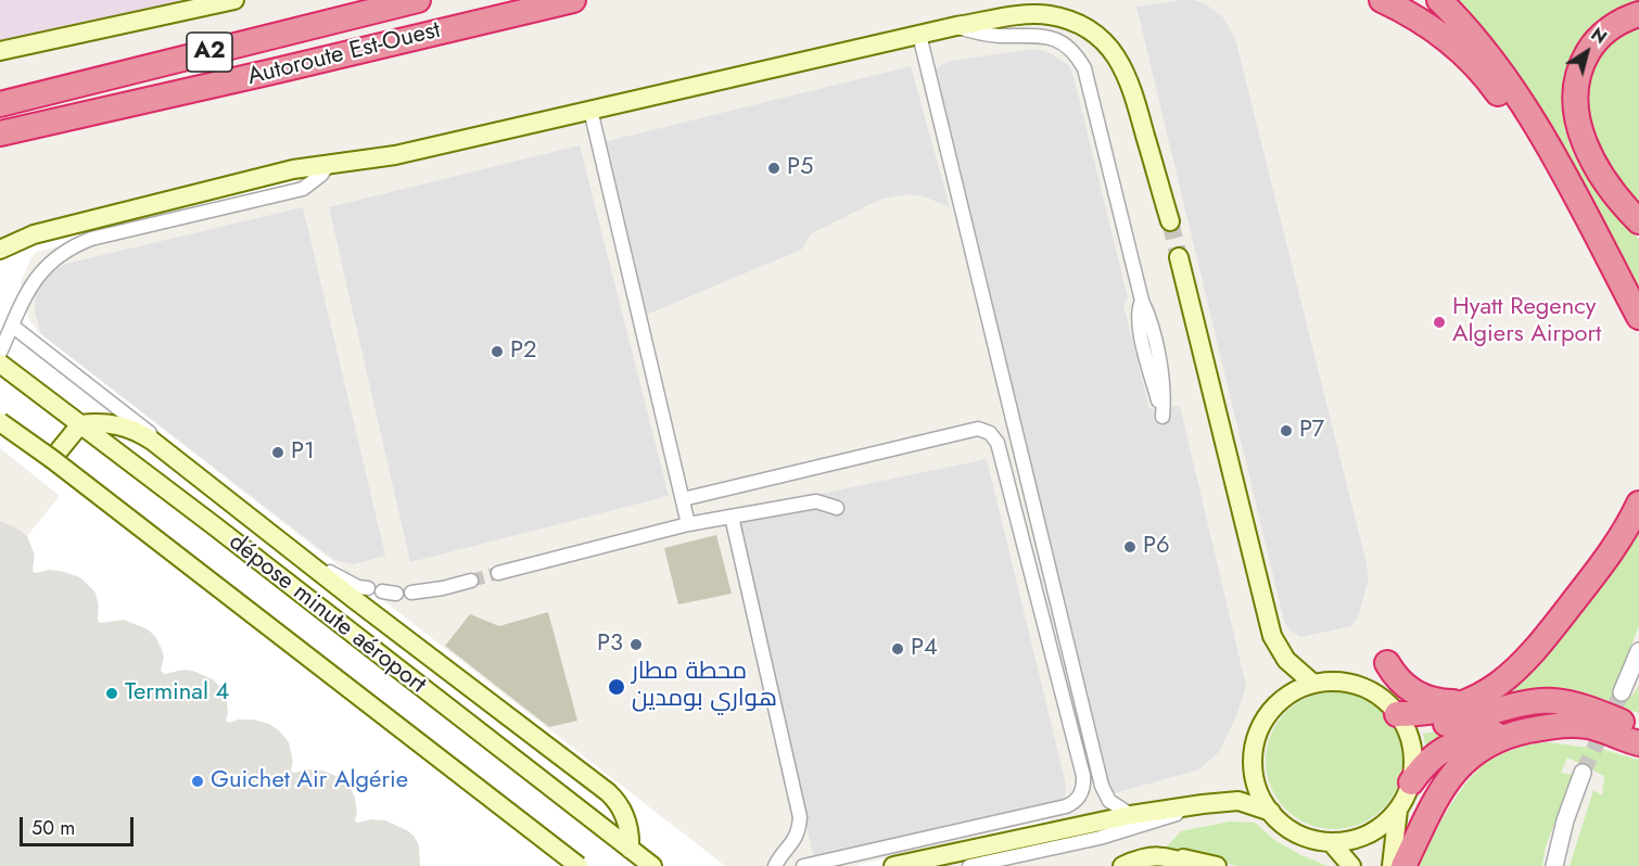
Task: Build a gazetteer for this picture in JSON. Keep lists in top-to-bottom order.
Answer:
{
  "streets": {
    "highway": ["A2", "Autoroute Est-Ouest"],
    "main road": ["dépose minute aéroport"]
  },
  "places": [
    "P5",
    "Hyatt Regency Algiers Airport",
    "P2",
    "P7",
    "P1",
    "P6",
    "P3",
    "P4",
    "محطة مطار هواري بومدين",
    "Terminal 4",
    "Guichet Air Algérie"
  ],
  "scale_bar": "50 m",
  "north": "top right"
}
